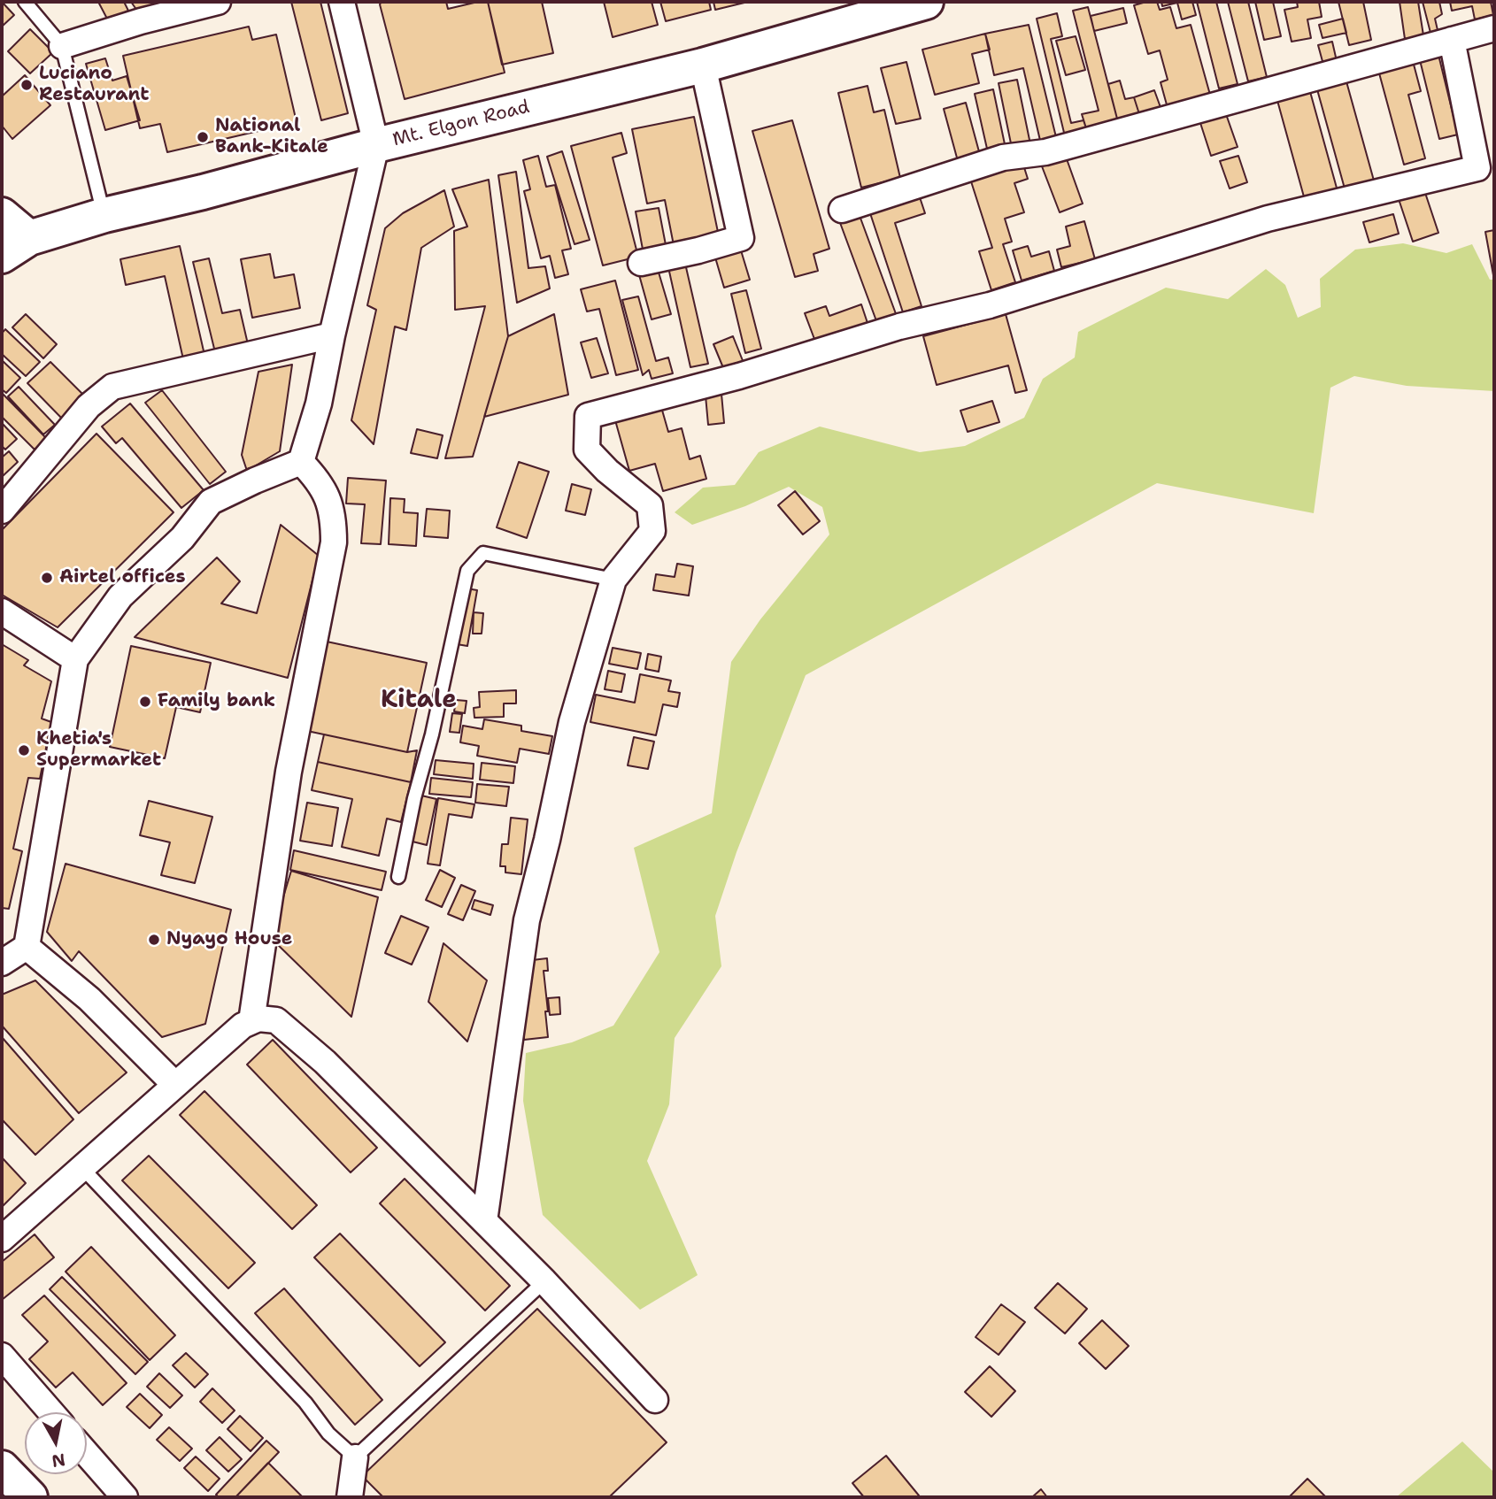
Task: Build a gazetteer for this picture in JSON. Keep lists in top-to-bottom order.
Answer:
{
  "streets": {
    "main road": ["Mt. Elgon Road"]
  },
  "districts": ["Kitale"],
  "places": [
    "Luciano Restaurant",
    "National Bank-Kitale",
    "Airtel offices",
    "Family bank",
    "Khetia's Supermarket",
    "Nyayo House"
  ],
  "north": "bottom"
}
